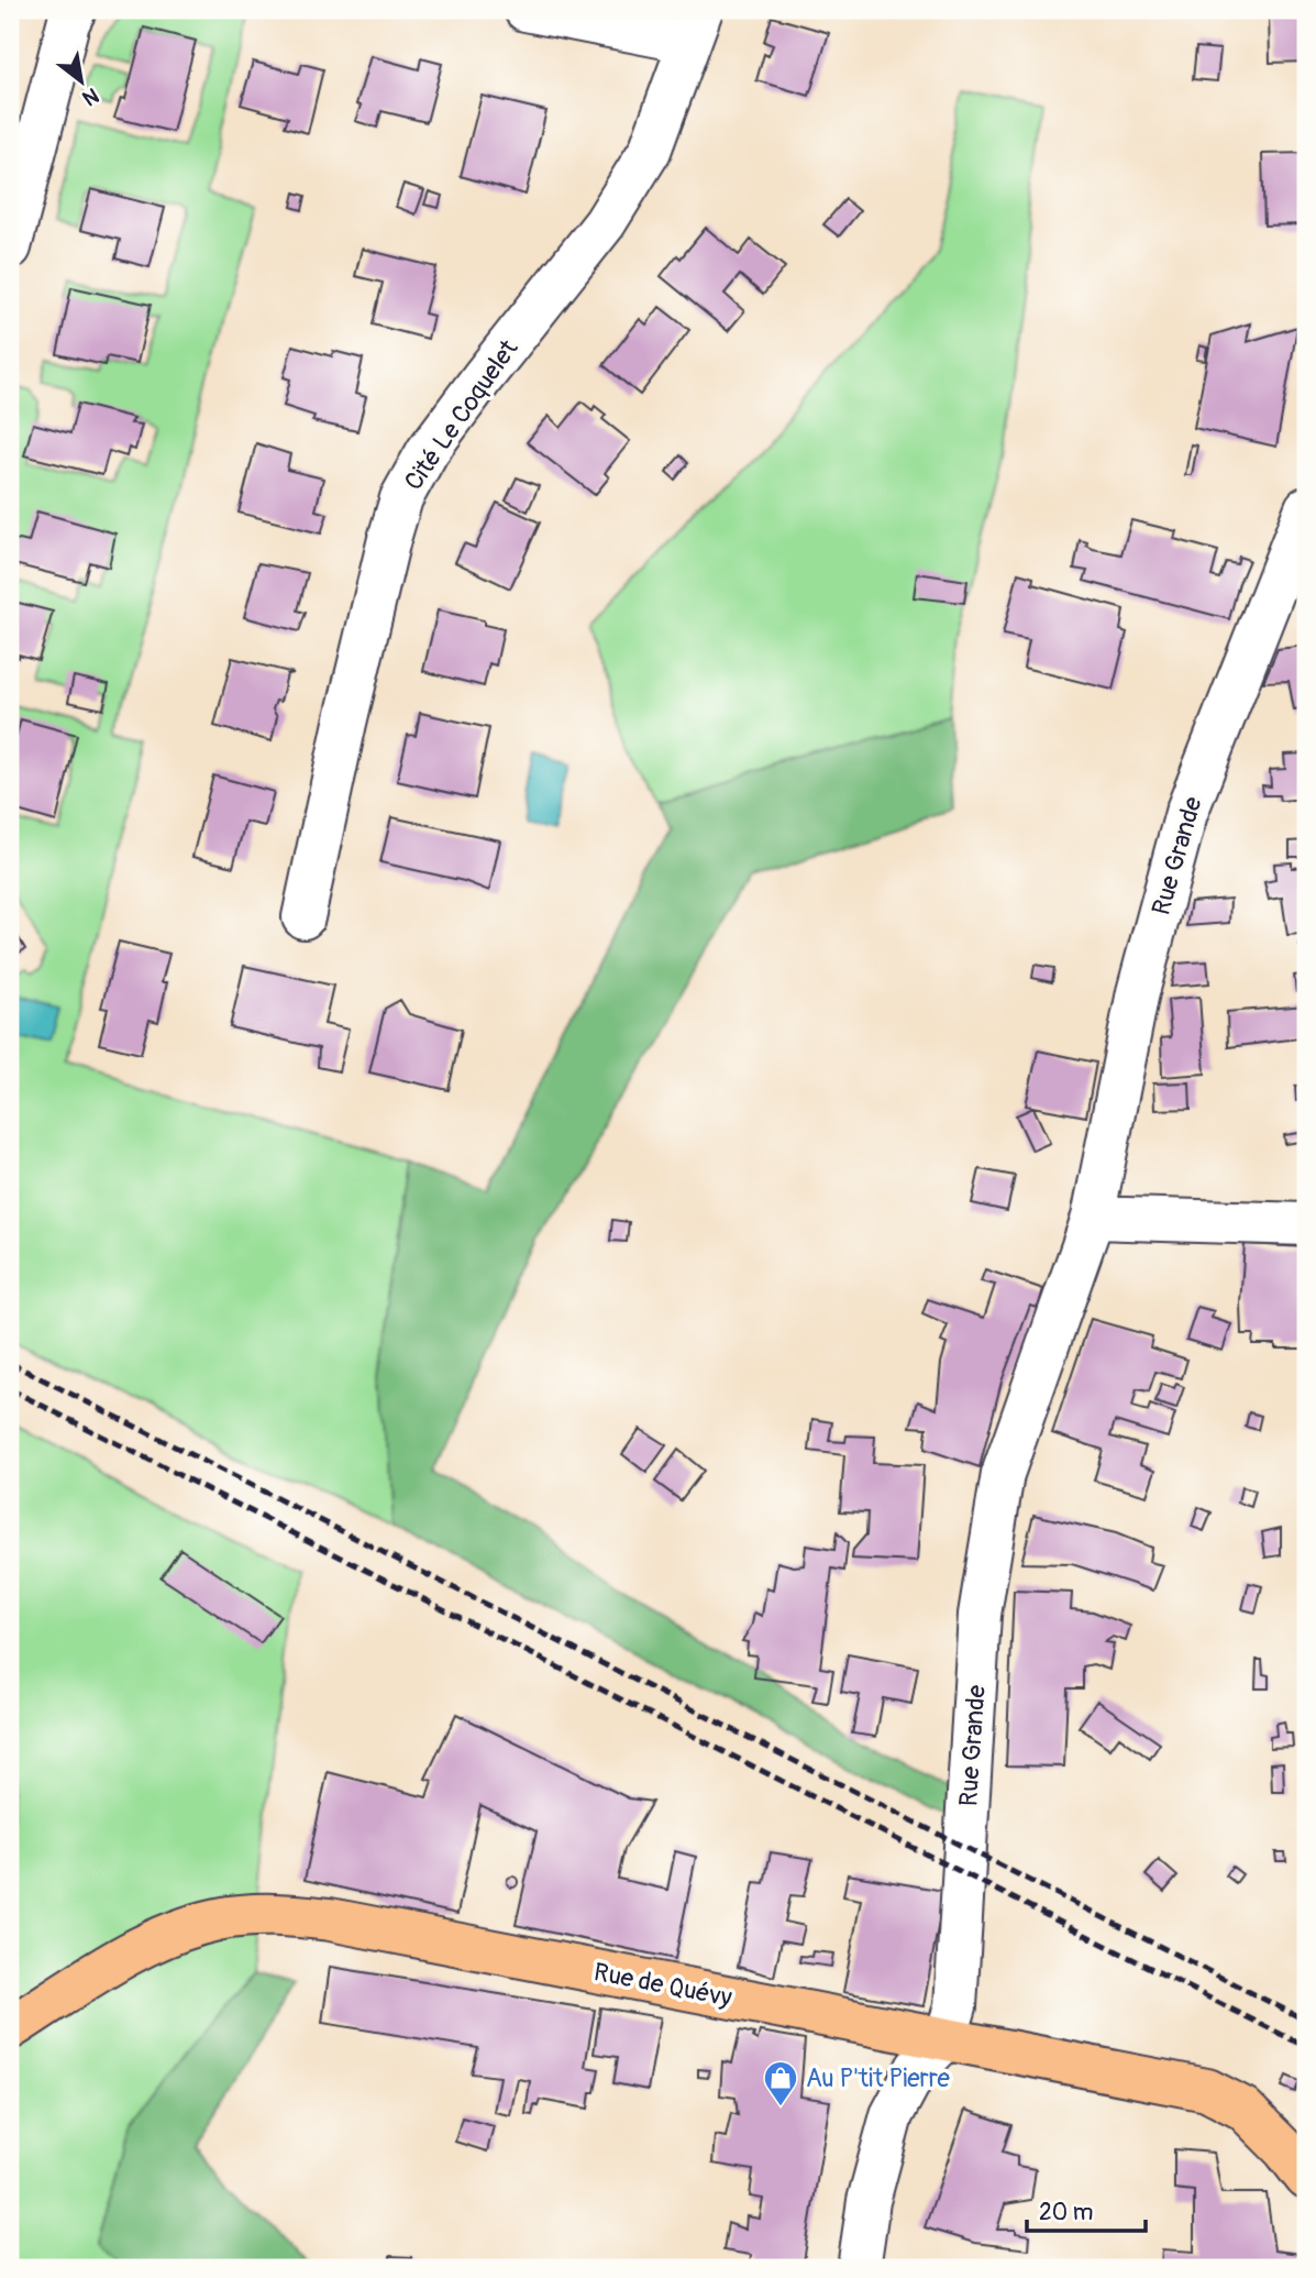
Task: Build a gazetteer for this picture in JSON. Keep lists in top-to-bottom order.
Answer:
{
  "streets": {
    "main road": ["Rue de Quévy"],
    "street": ["Cité Le Coquelet", "Rue Grande"]
  },
  "crossings": [
    ["Rue Grande", "Rue de Quévy"]
  ],
  "places": {
    "shop": ["Au P'tit Pierre"]
  },
  "scale_bar": "20 m",
  "north": "bottom right"
}
